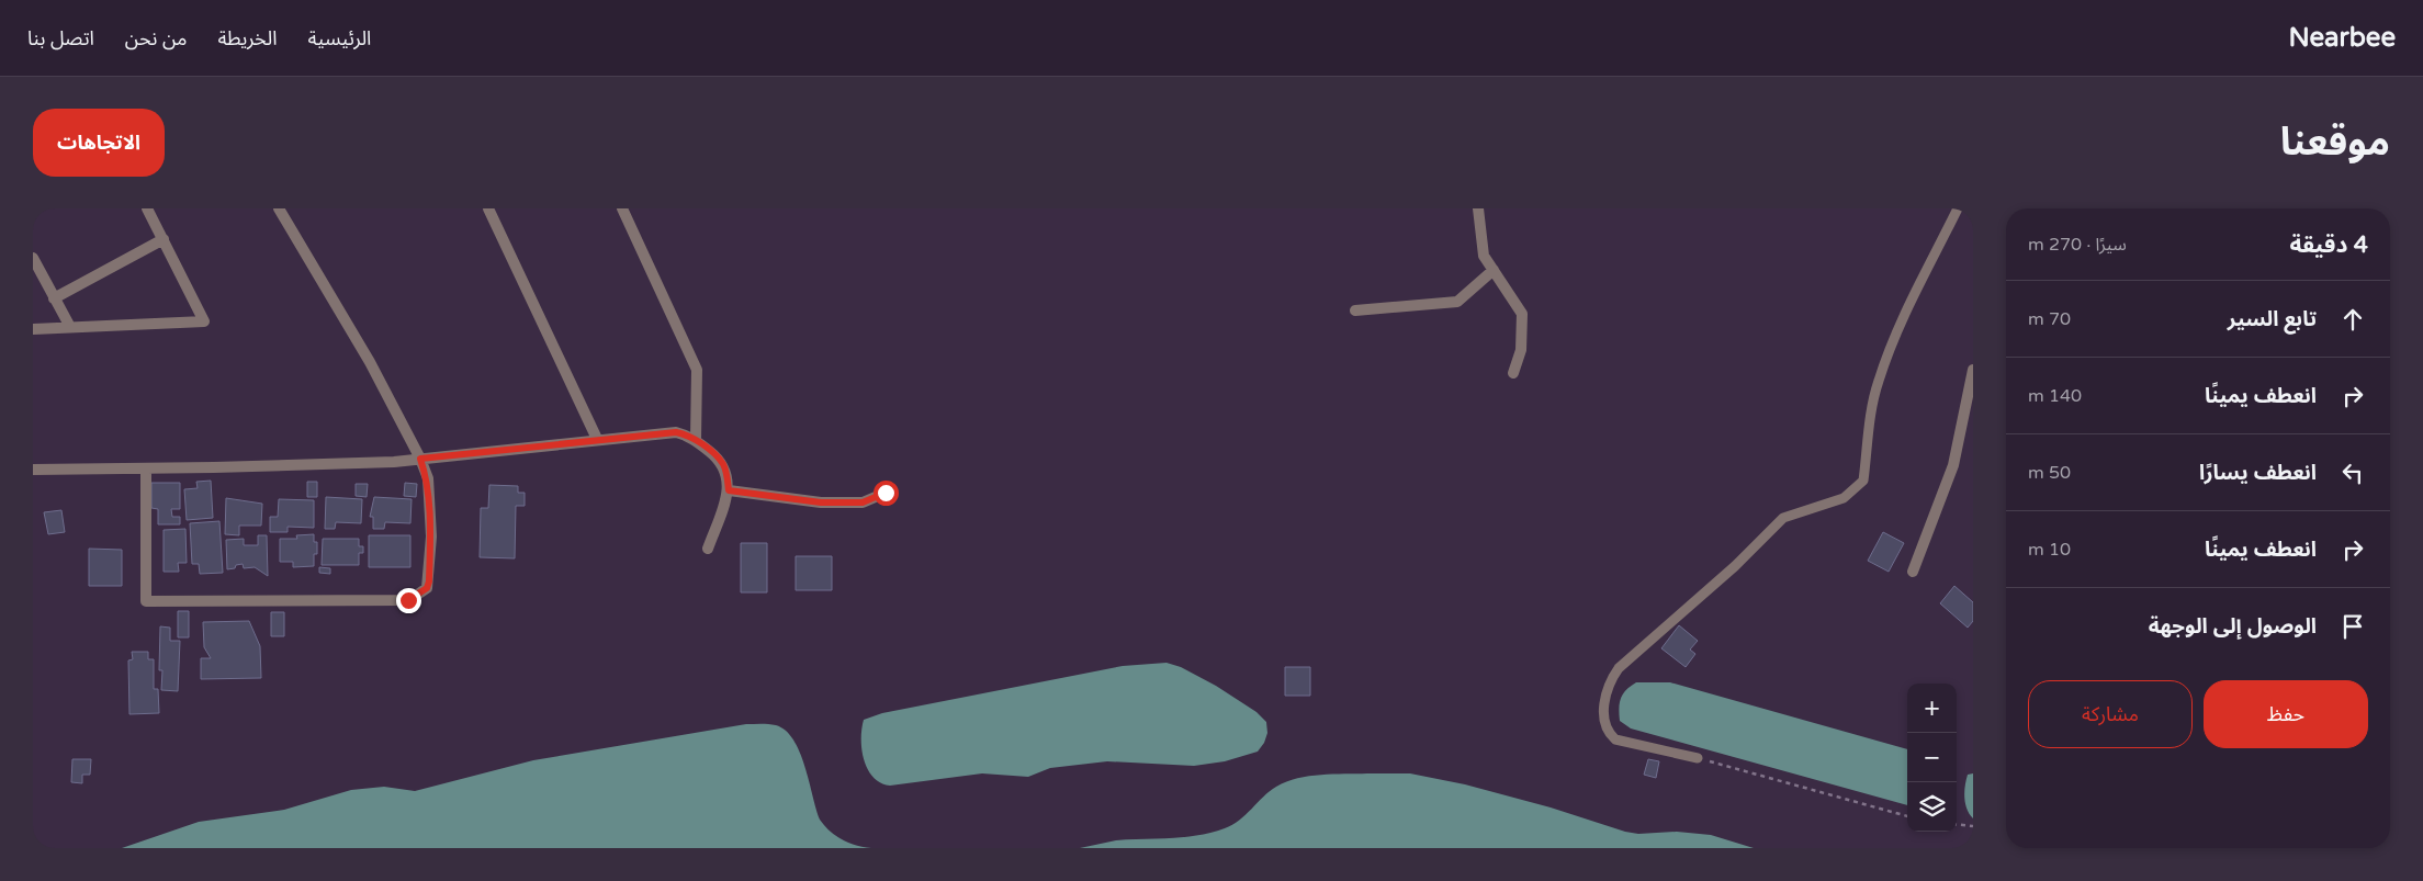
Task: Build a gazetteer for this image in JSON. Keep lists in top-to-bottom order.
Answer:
{
  "page": {
    "header": "Nearbee",
    "nav": [
      "الرئيسية",
      "الخريطة",
      "من نحن",
      "اتصل بنا"
    ],
    "title": "موقعنا",
    "buttons": [
      "الاتجاهات",
      ["حفظ", "مشاركة"]
    ],
    "heading": ["4 دقيقة", "سيرًا · 270 m"],
    "list": [
      ["تابع السير", "70 m"],
      ["انعطف يمينًا", "140 m"],
      ["انعطف يسارًا", "50 m"],
      ["انعطف يمينًا", "10 m"],
      "الوصول إلى الوجهة"
    ],
    "map_buttons": ["+", "−"]
  }
}
